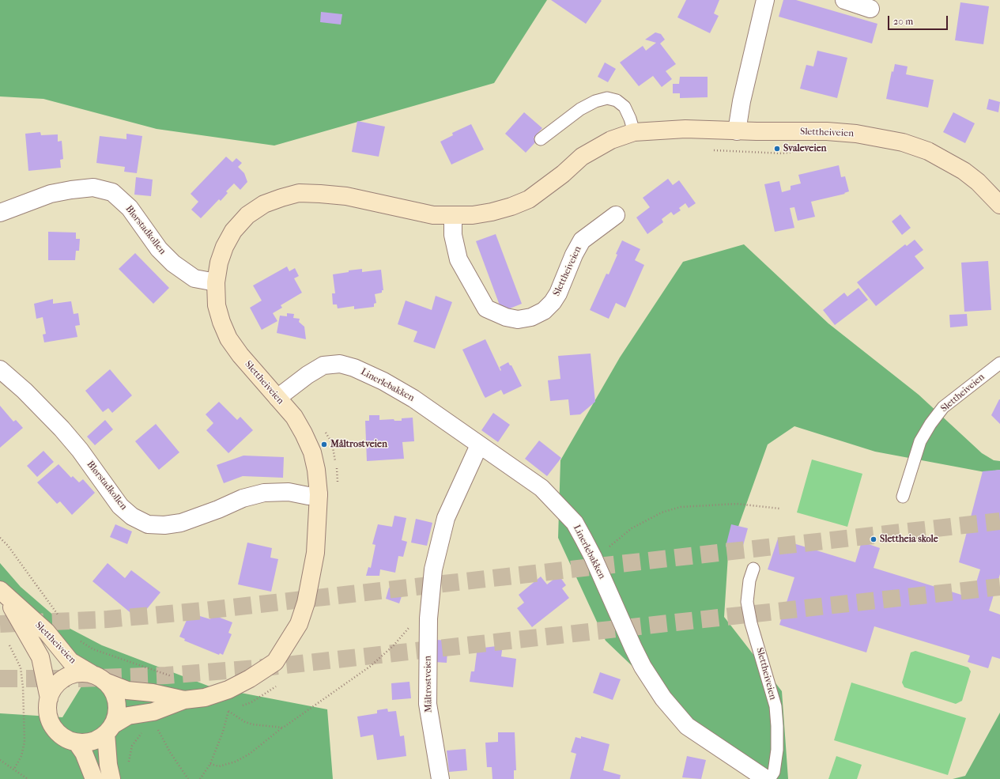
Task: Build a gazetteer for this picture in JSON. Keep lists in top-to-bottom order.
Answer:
{
  "streets": {
    "street": [
      "Slettheiveien",
      "Blørstadkollen",
      "Linerlebakken",
      "Måltrostveien"
    ]
  },
  "crossings": [
    ["Slettheiveien", "Blørstadkollen"],
    ["Slettheiveien", "Linerlebakken"],
    ["Linerlebakken", "Måltrostveien"]
  ],
  "places": ["Svaleveien", "Måltrostveien", "Slettheia skole"],
  "scale_bar": "20 m"
}
